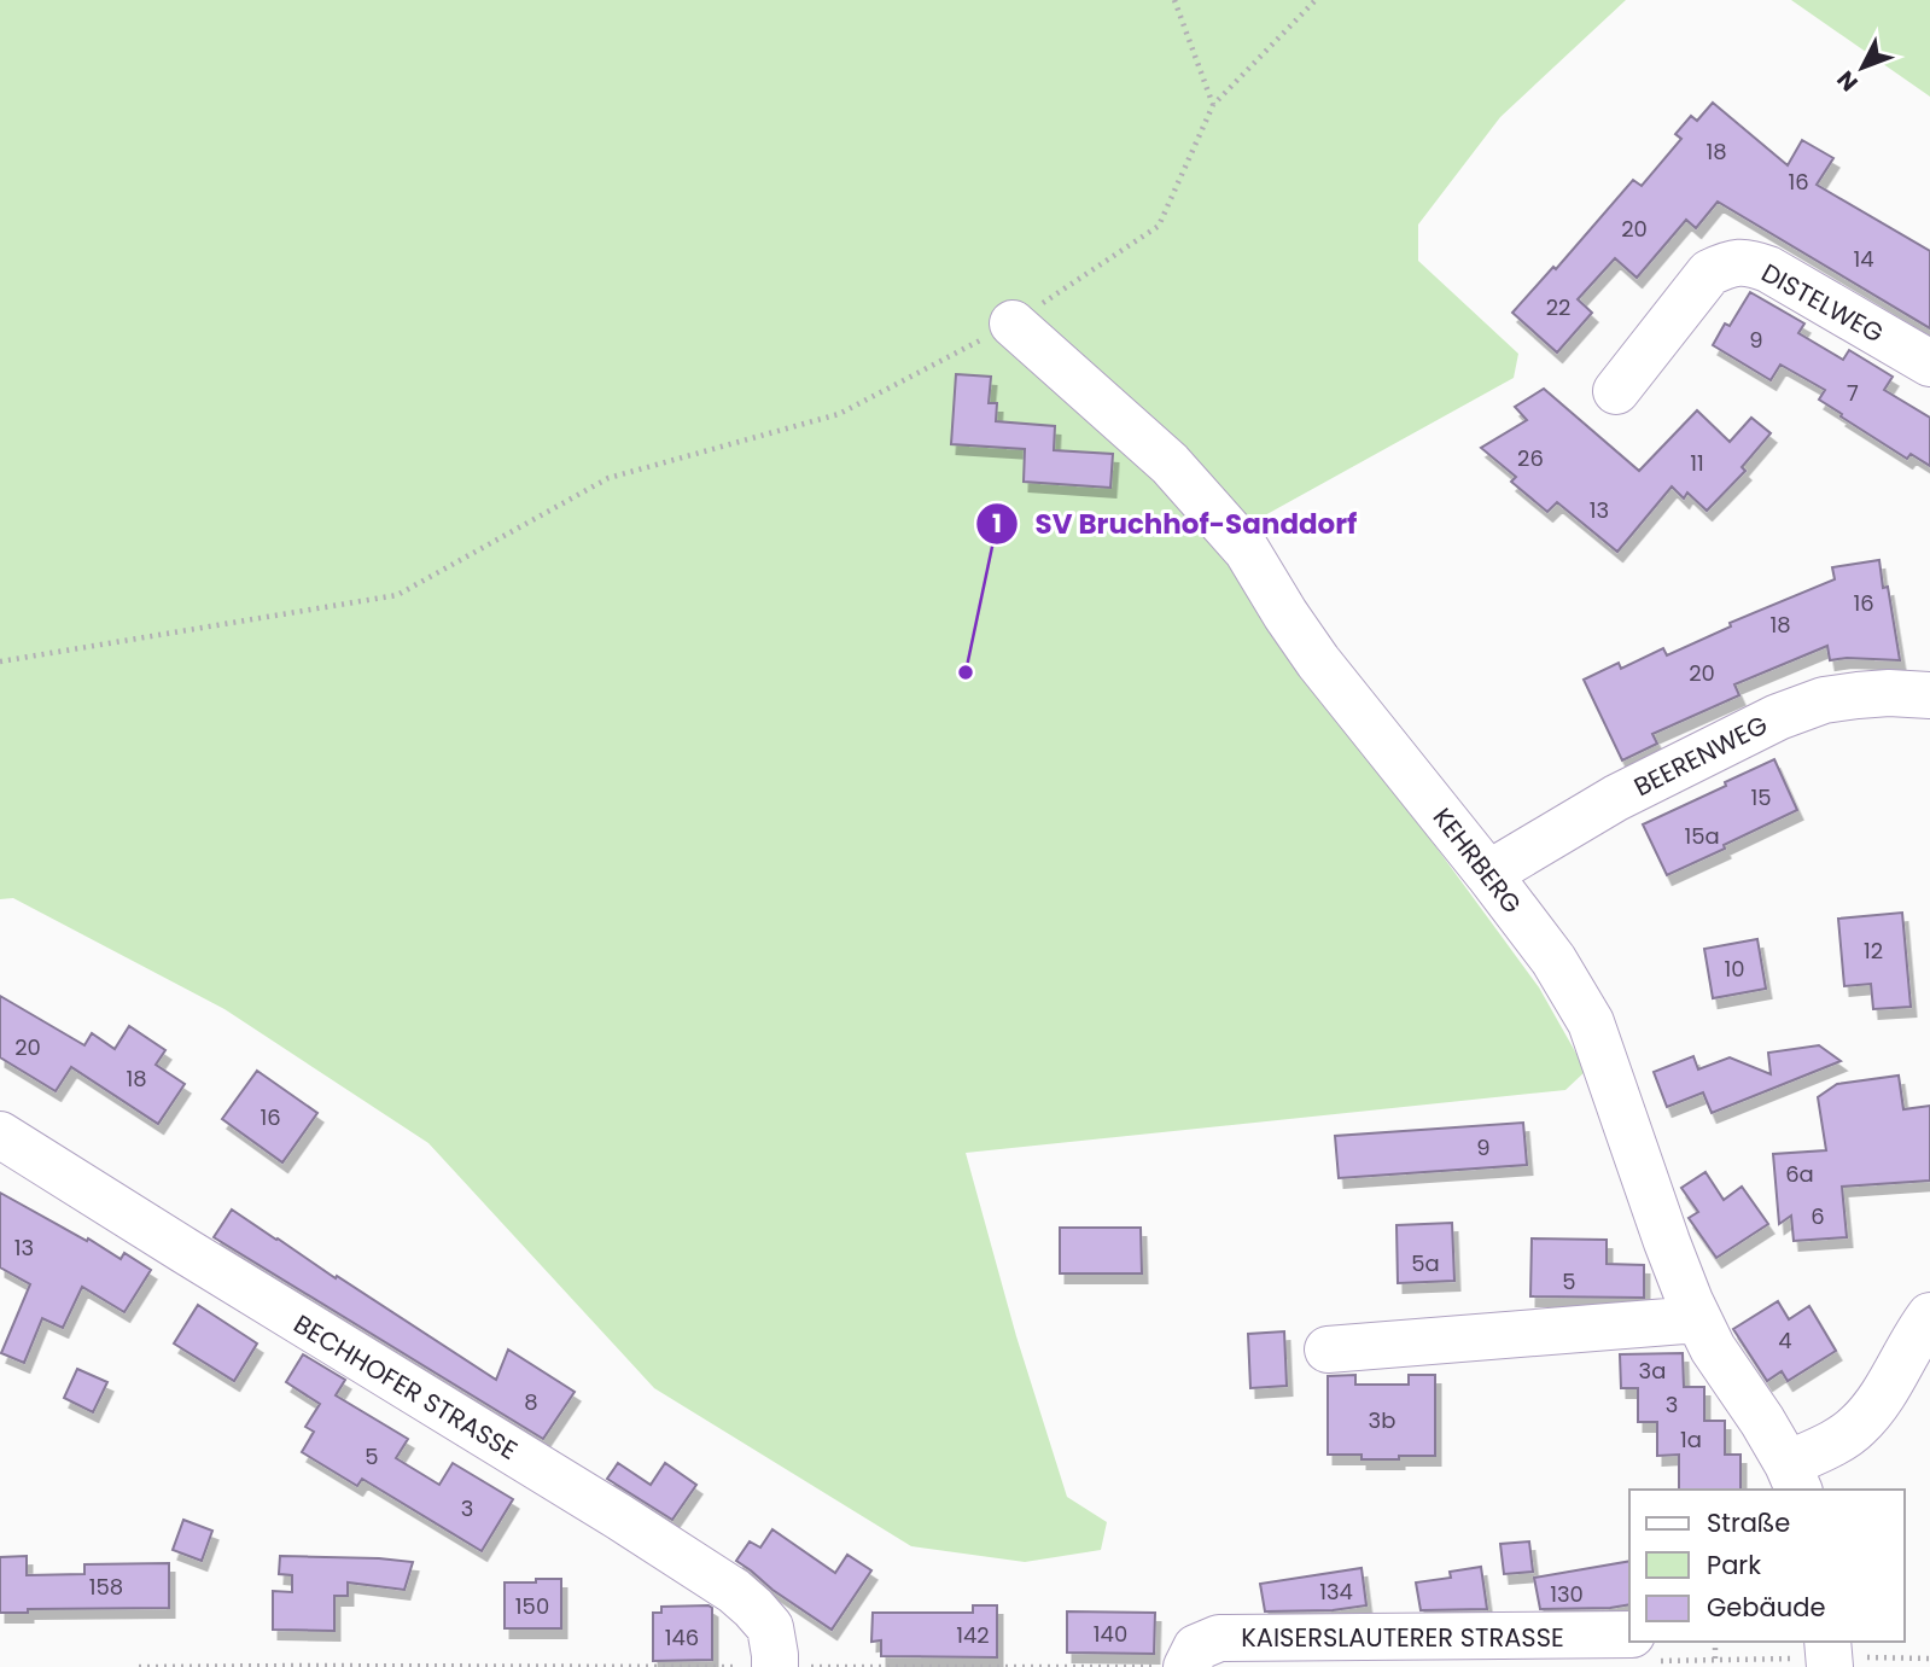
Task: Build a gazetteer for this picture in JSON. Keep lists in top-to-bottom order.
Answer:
{
  "streets": {
    "street": [
      "DISTELWEG",
      "BEERENWEG",
      "KEHRBERG",
      "BECHHOFER STRASSE",
      "KAISERSLAUTERER STRASSE"
    ]
  },
  "crossings": [
    ["BEERENWEG", "KEHRBERG"]
  ],
  "places": ["SV Bruchhof-Sanddorf"],
  "house_numbers": [
    "18",
    "16",
    "20",
    "14",
    "22",
    "9",
    "7",
    "26",
    "11",
    "13",
    "16",
    "18",
    "20",
    "15",
    "15a",
    "12",
    "10",
    "20",
    "18",
    "16",
    "9",
    "6a",
    "6",
    "13",
    "5a",
    "5",
    "4",
    "3a",
    "8",
    "3",
    "3b",
    "1a",
    "5",
    "3",
    "158",
    "134",
    "130",
    "150",
    "140",
    "142",
    "146"
  ],
  "legend": ["Straße", "Park", "Gebäude"],
  "north": "bottom left"
}
